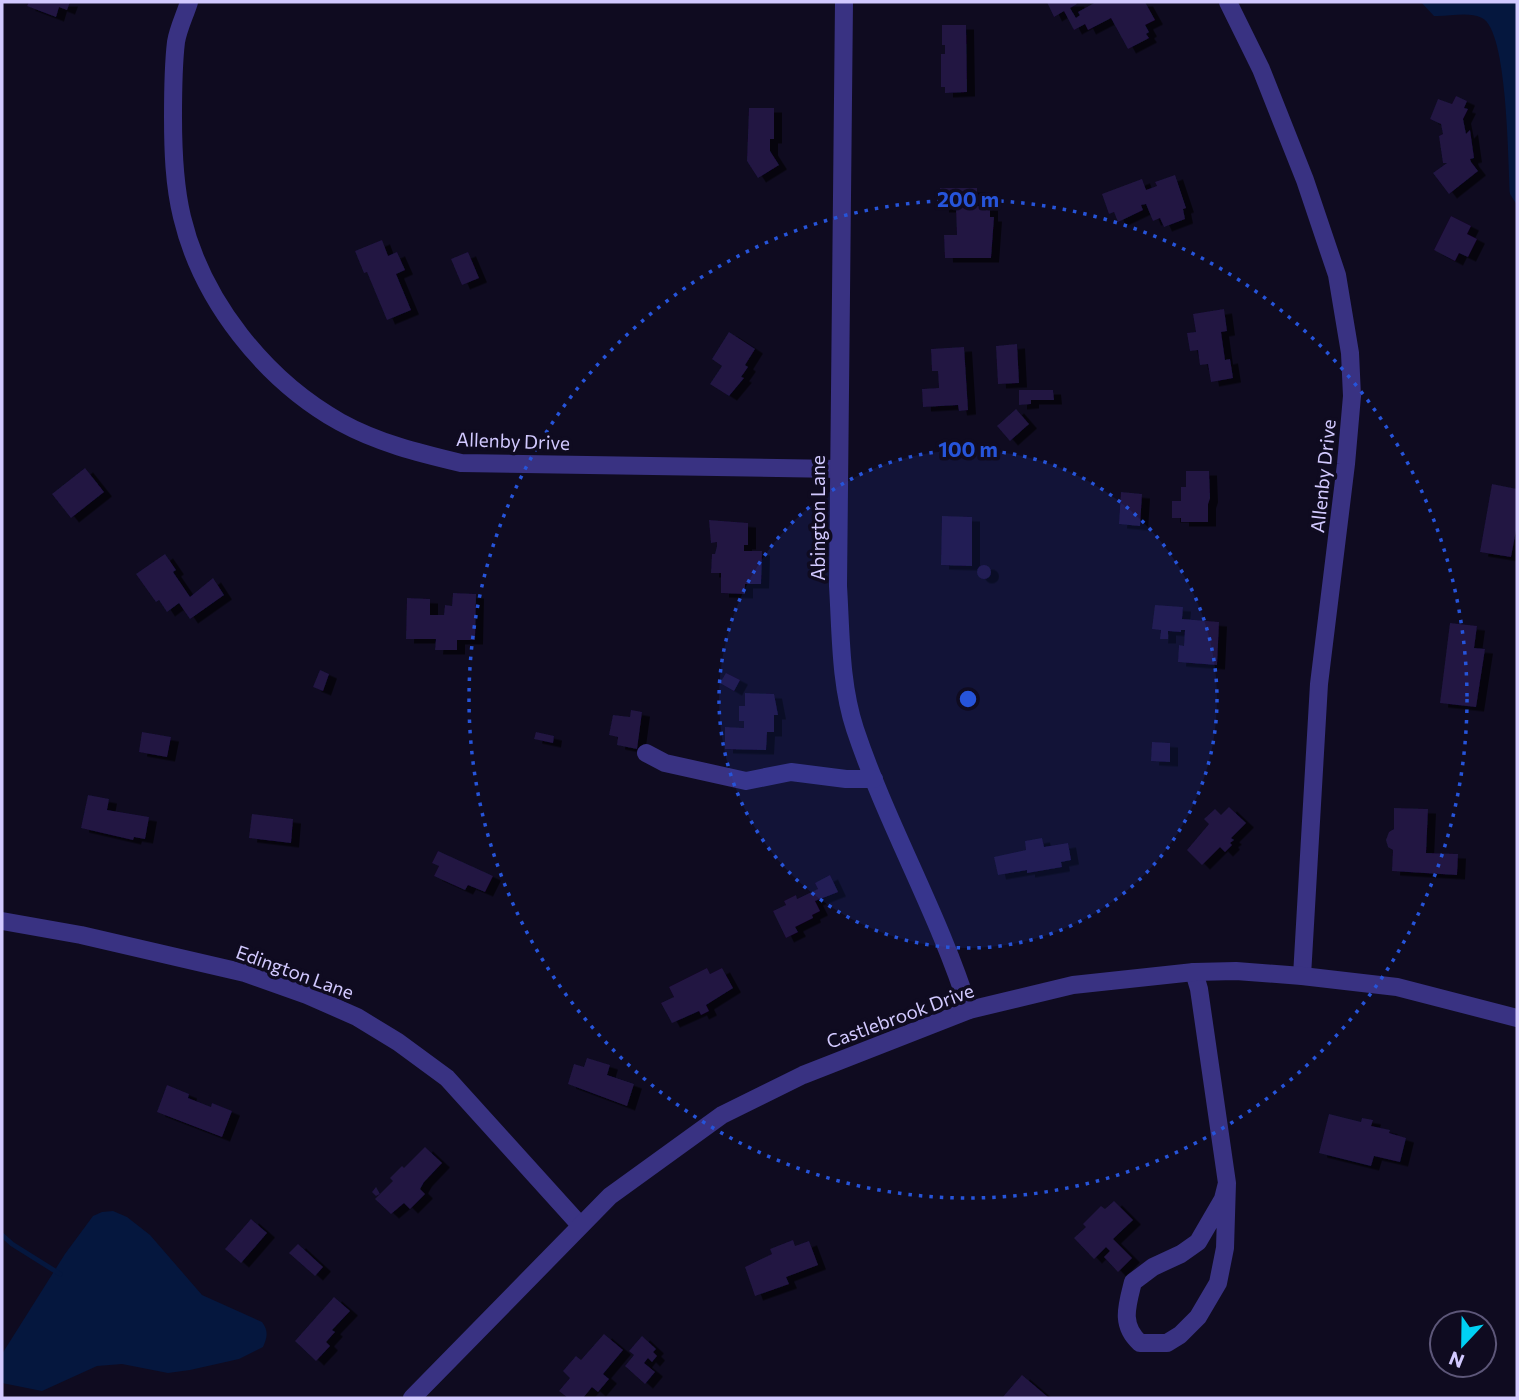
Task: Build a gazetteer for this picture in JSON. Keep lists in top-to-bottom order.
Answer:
{
  "streets": {
    "street": [
      "Allenby Drive",
      "Abington Lane",
      "Edington Lane",
      "Castlebrook Drive"
    ]
  },
  "crossings": [
    ["Allenby Drive", "Abington Lane"],
    ["Allenby Drive", "Castlebrook Drive"],
    ["Abington Lane", "Castlebrook Drive"],
    ["Edington Lane", "Castlebrook Drive"]
  ],
  "north": "bottom",
  "rings": ["200 m", "100 m"]
}
